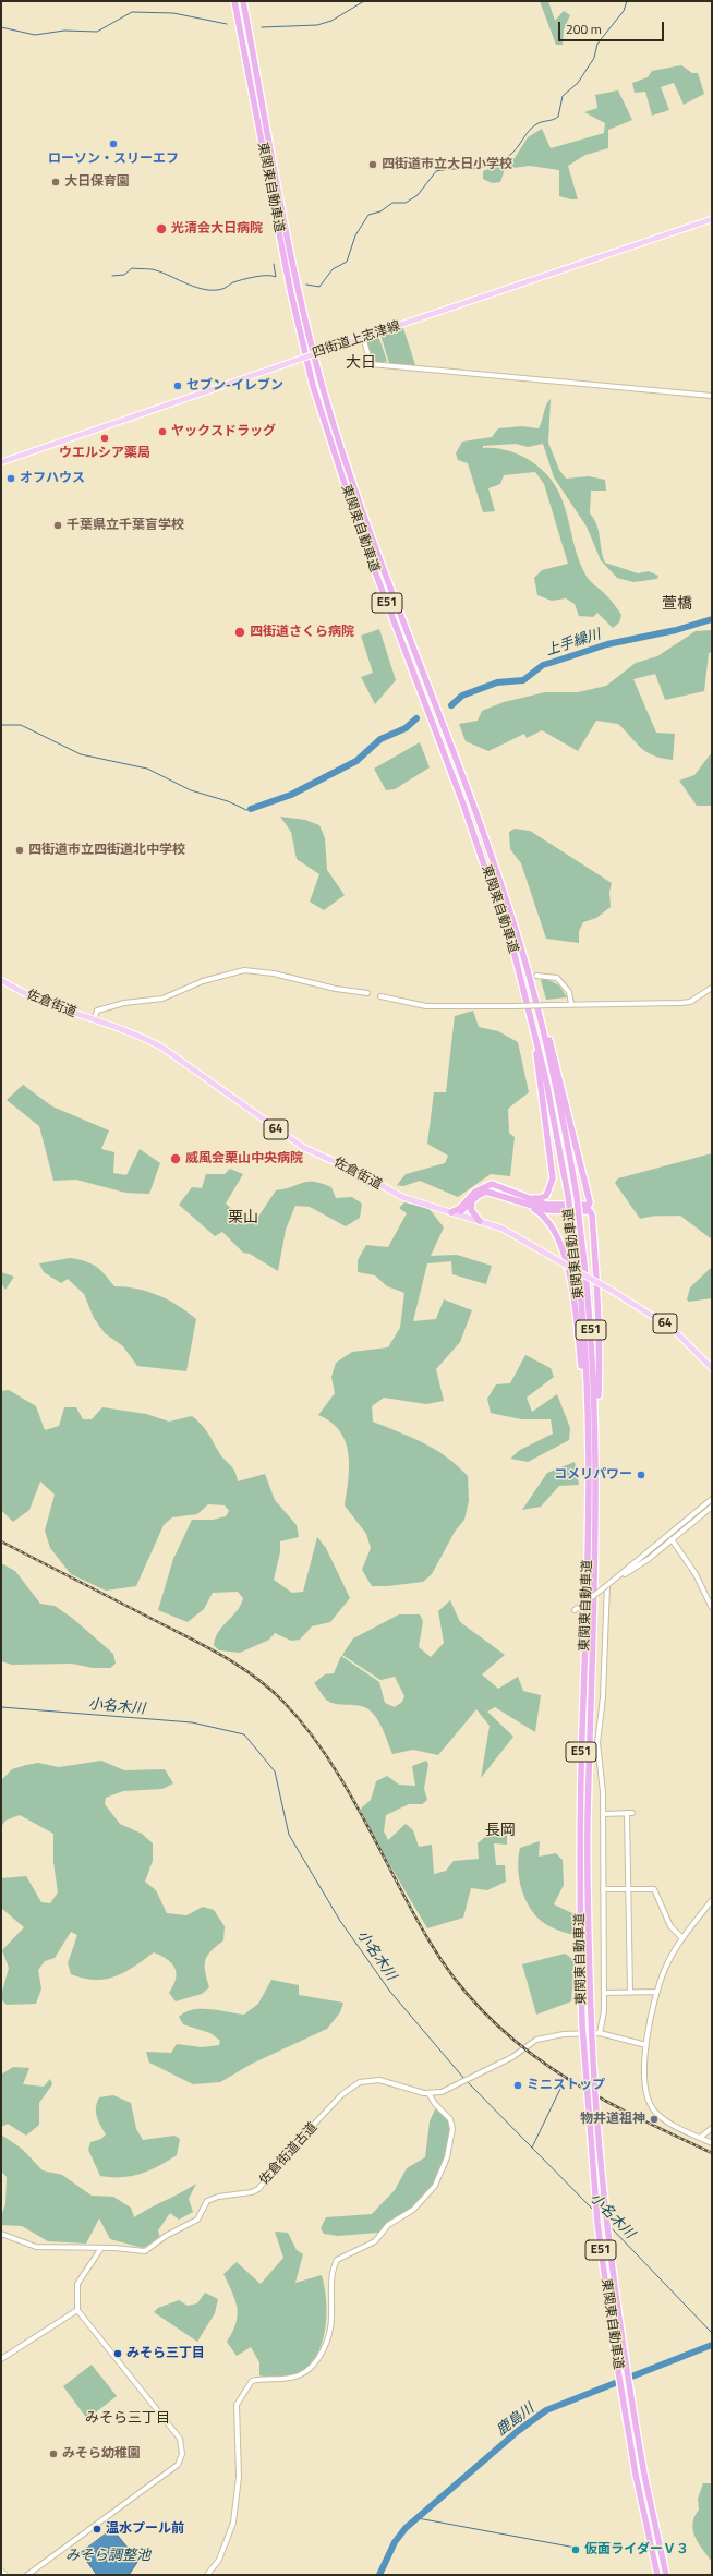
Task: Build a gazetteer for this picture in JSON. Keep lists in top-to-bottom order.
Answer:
{
  "streets": {
    "highway": ["東関東自動車道", "E51"],
    "main road": ["四街道上志津線", "佐倉街道", "64"],
    "street": ["佐倉街道古道"]
  },
  "districts": [
    "大日",
    "萱橋",
    "栗山",
    "長岡",
    "みそら三丁目"
  ],
  "water": [
    "上手繰川",
    "小名木川",
    "鹿島川",
    "みそら調整池"
  ],
  "places": [
    "ローソン・スリーエフ",
    "四街道市立大日小学校",
    "大日保育園",
    "光清会大日病院",
    "セブン-イレブン",
    "ヤックスドラッグ",
    "ウエルシア薬局",
    "オフハウス",
    "千葉県立千葉盲学校",
    "四街道さくら病院",
    "四街道市立四街道北中学校",
    "威風会栗山中央病院",
    "コメリパワー",
    "ミニストップ",
    "物井道祖神",
    "みそら三丁目",
    "みそら幼稚園",
    "温水プール前",
    "仮面ライダーＶ３"
  ],
  "scale_bar": "200 m"
}
